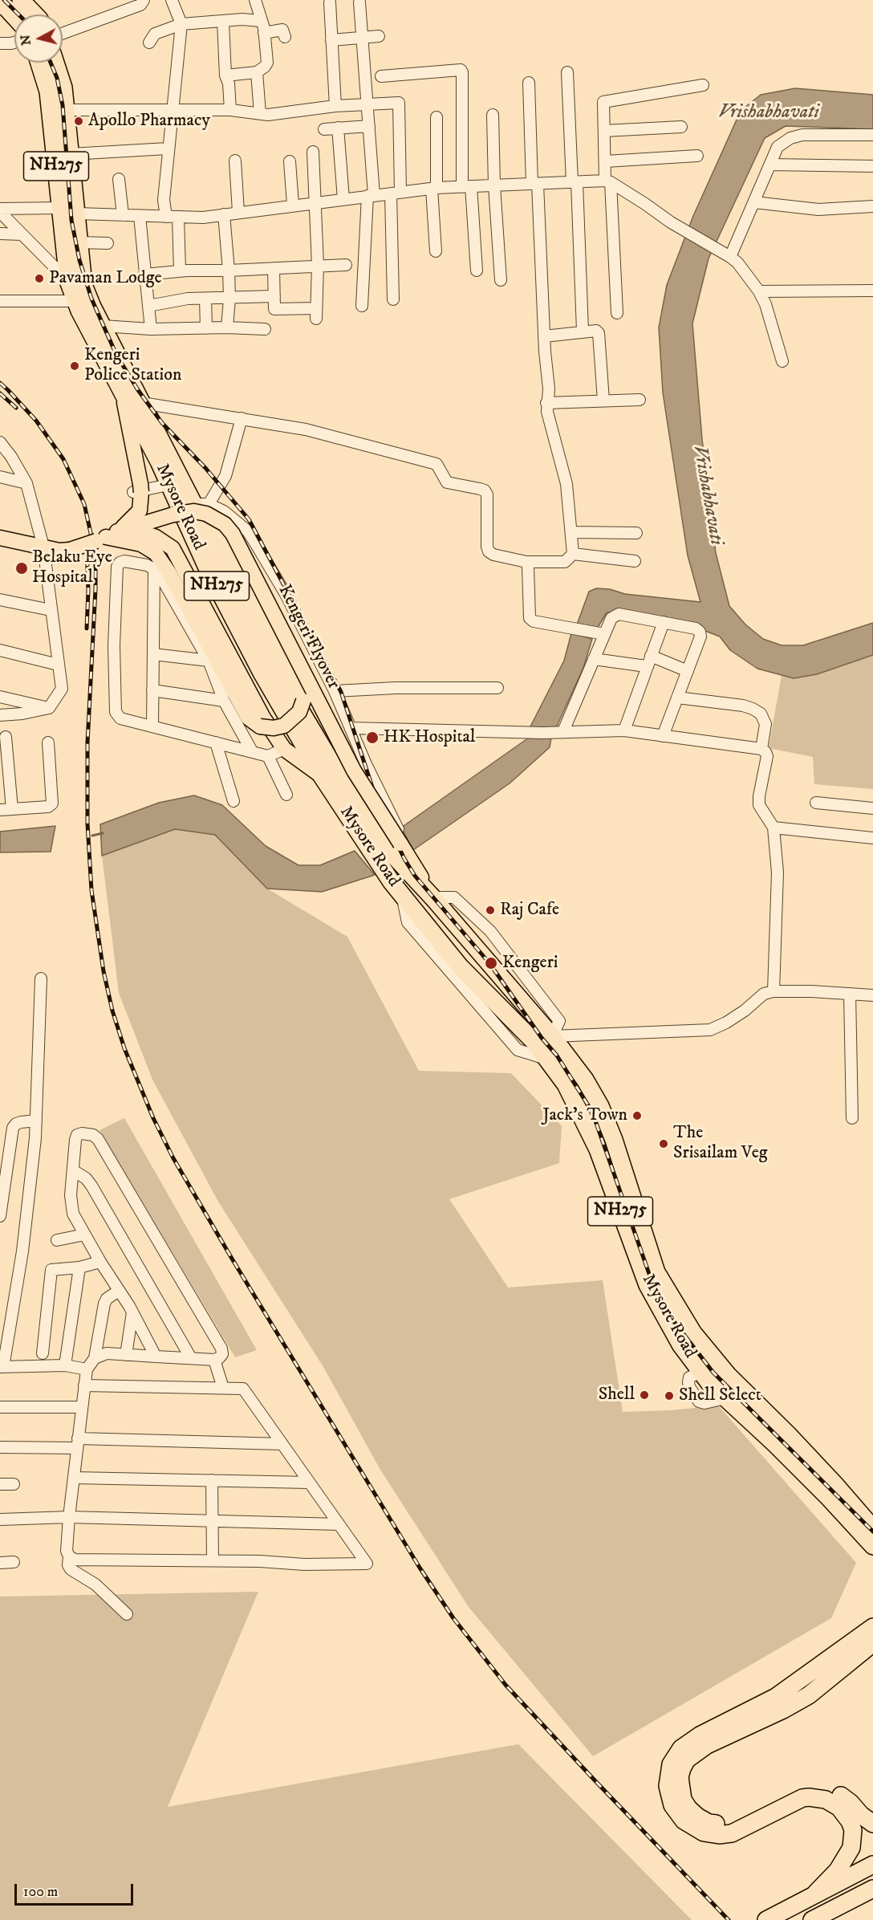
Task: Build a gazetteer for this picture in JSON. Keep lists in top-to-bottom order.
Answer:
{
  "streets": {
    "highway": ["NH275", "Mysore Road"],
    "main road": ["Kengeri Flyover"]
  },
  "crossings": [
    ["Mysore Road", "Kengeri Flyover"]
  ],
  "water": ["Vrishabhavati"],
  "places": [
    "Apollo Pharmacy",
    "Pavaman Lodge",
    "Kengeri Police Station",
    "Belaku Eye Hospital",
    "HK Hospital",
    "Raj Cafe",
    "Kengeri",
    "Jack's Town",
    "The Srisailam Veg",
    "Shell",
    "Shell Select"
  ],
  "scale_bar": "100 m",
  "north": "left"
}
